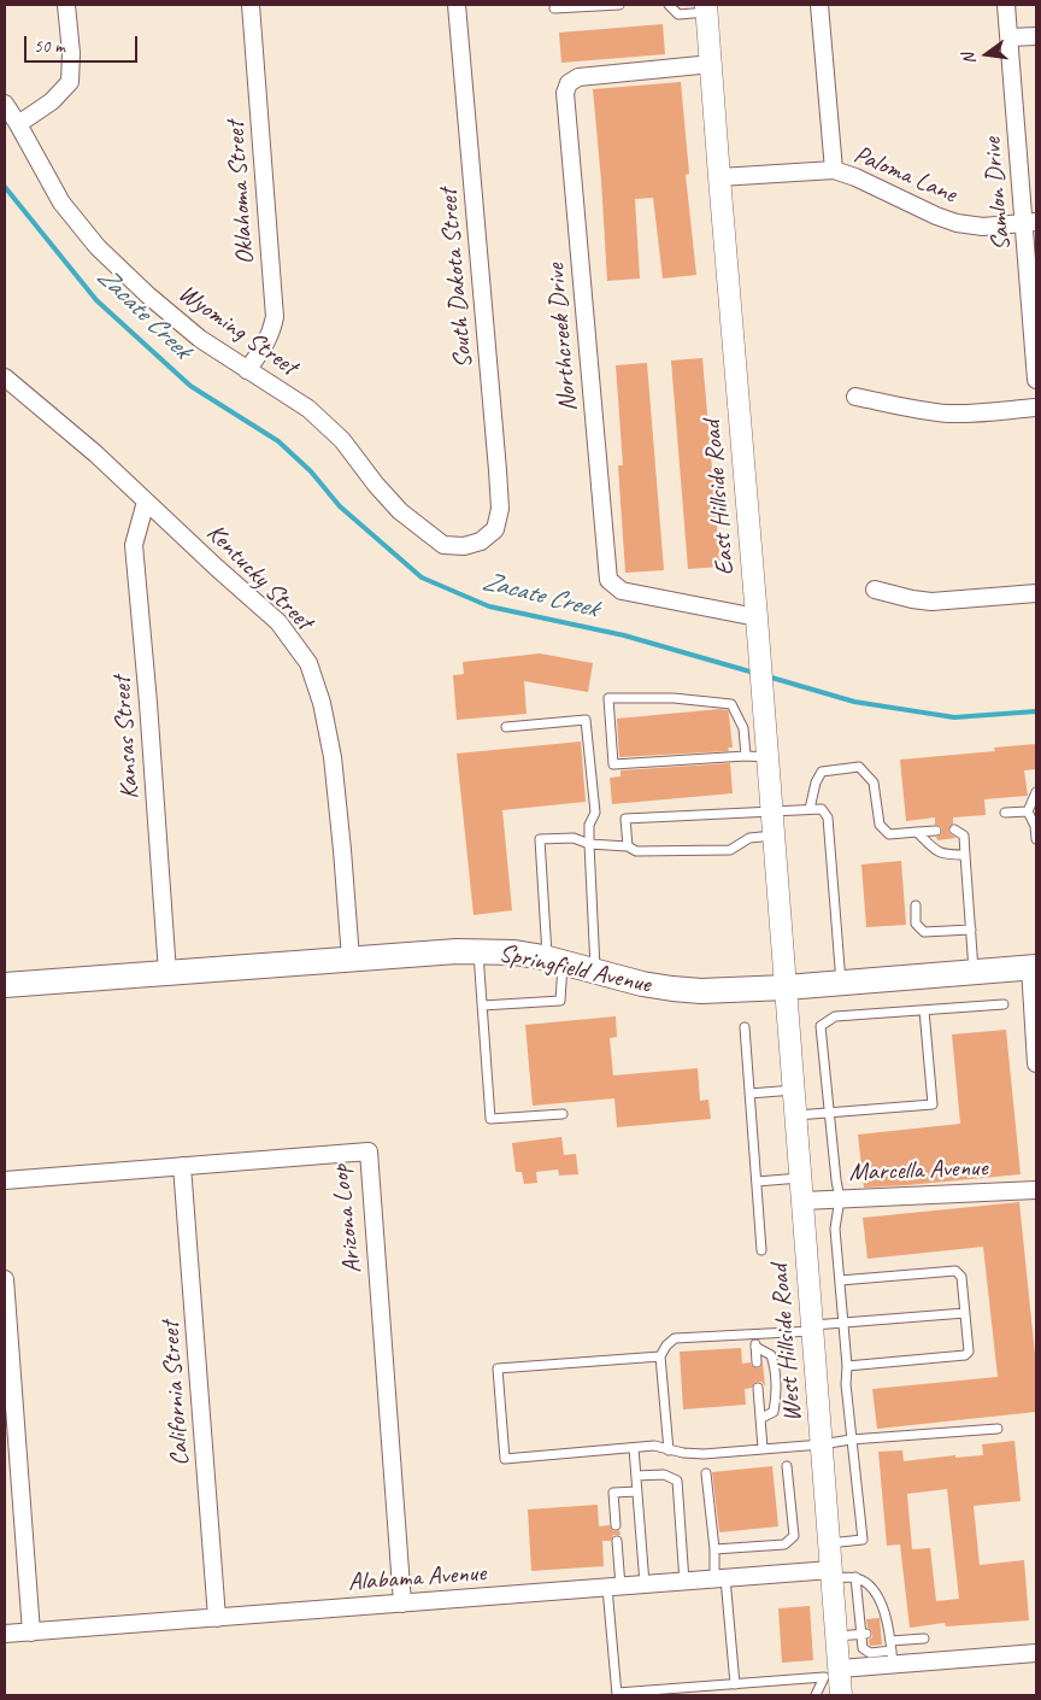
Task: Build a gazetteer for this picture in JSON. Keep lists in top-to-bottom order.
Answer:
{
  "streets": {
    "main road": ["Springfield Avenue"],
    "street": [
      "Paloma Lane",
      "Oklahoma Street",
      "Samlon Drive",
      "South Dakota Street",
      "Wyoming Street",
      "Northcreek Drive",
      "East Hillside Road",
      "Kentucky Street",
      "Kansas Street",
      "Marcella Avenue",
      "Arizona Loop",
      "West Hillside Road",
      "California Street",
      "Alabama Avenue"
    ]
  },
  "crossings": [
    ["Paloma Lane", "Samlon Drive"],
    ["Paloma Lane", "East Hillside Road"],
    ["Oklahoma Street", "Wyoming Street"],
    ["South Dakota Street", "Wyoming Street"],
    ["Northcreek Drive", "East Hillside Road"],
    ["East Hillside Road", "Springfield Avenue"],
    ["East Hillside Road", "West Hillside Road"],
    ["Kentucky Street", "Kansas Street"],
    ["Kentucky Street", "Springfield Avenue"],
    ["Kansas Street", "Springfield Avenue"],
    ["Springfield Avenue", "West Hillside Road"],
    ["Marcella Avenue", "West Hillside Road"],
    ["Arizona Loop", "California Street"],
    ["Arizona Loop", "Alabama Avenue"],
    ["West Hillside Road", "Alabama Avenue"],
    ["California Street", "Alabama Avenue"]
  ],
  "water": ["Zacate Creek"],
  "scale_bar": "50 m",
  "north": "left"
}
